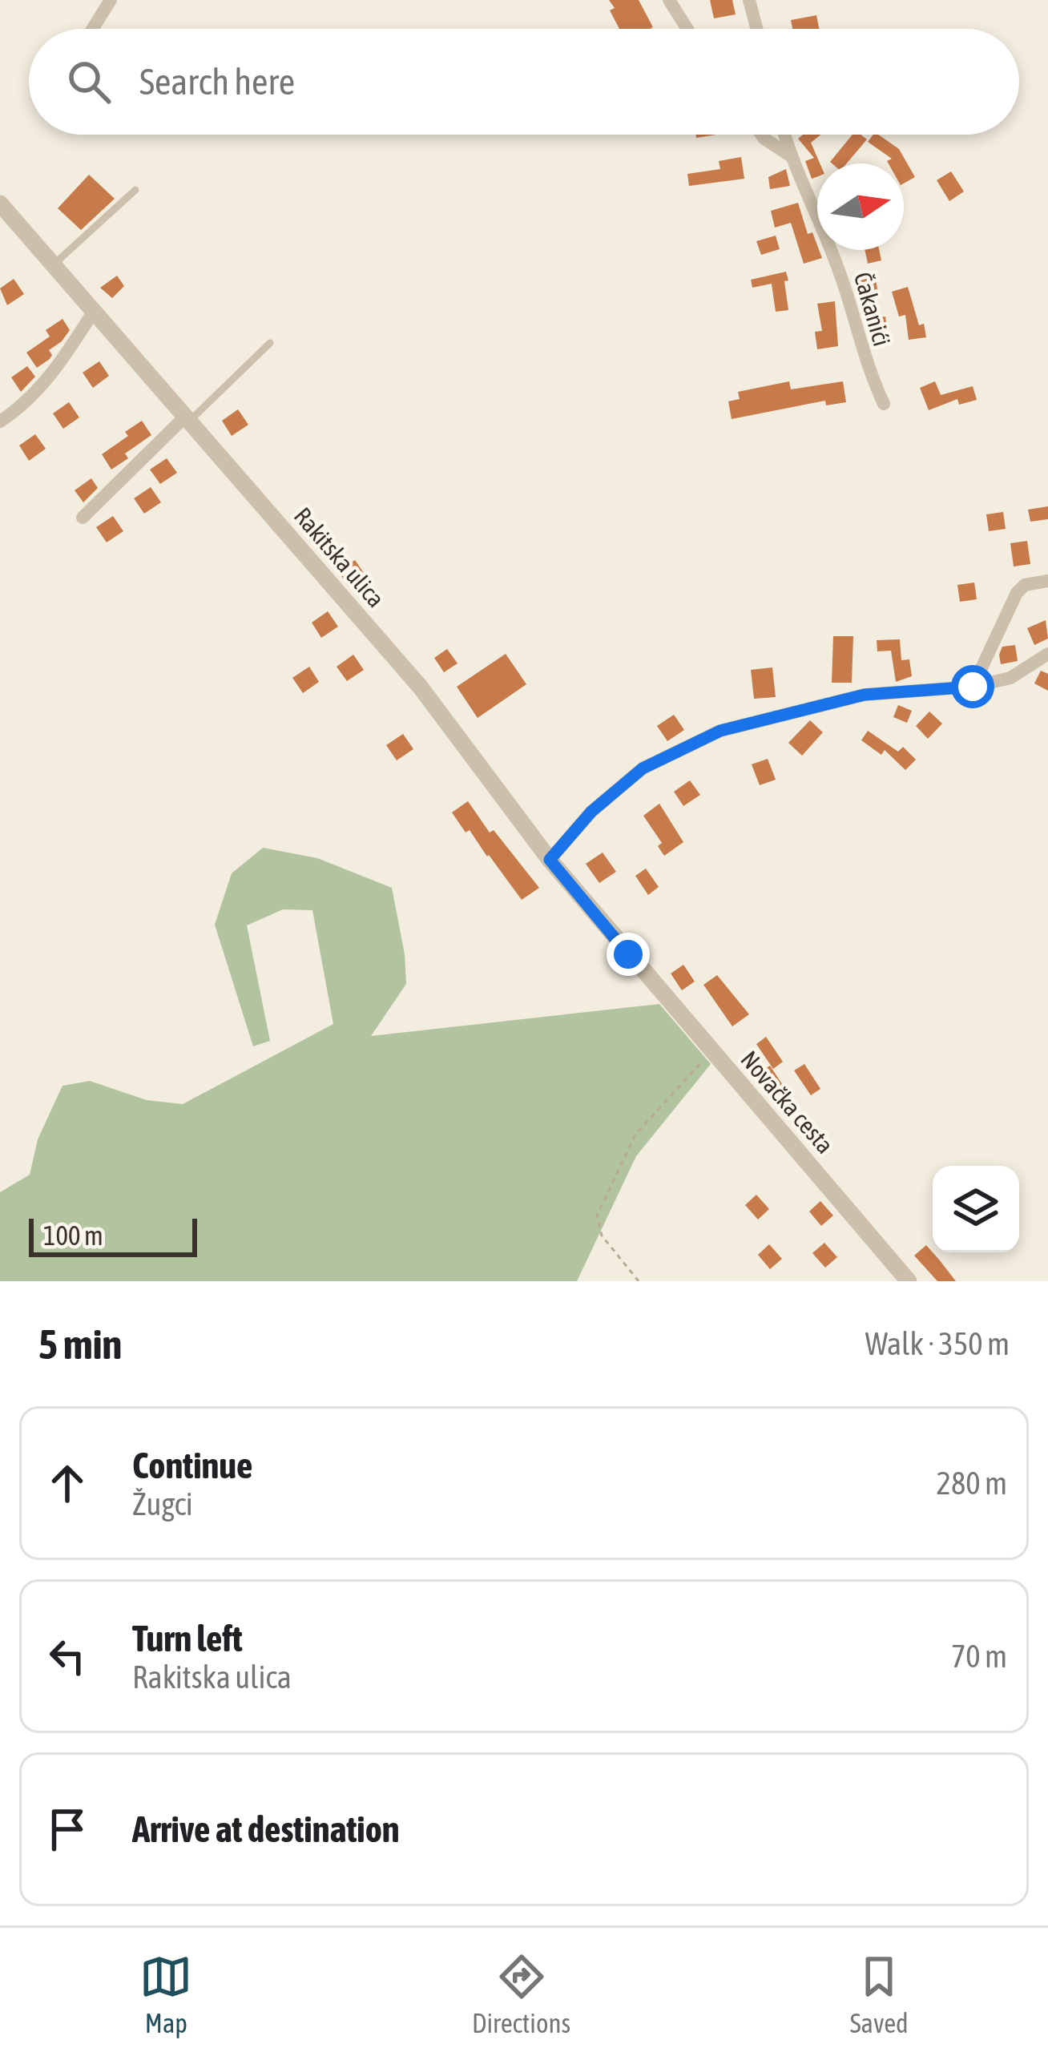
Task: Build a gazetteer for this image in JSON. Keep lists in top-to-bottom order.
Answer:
{
  "streets": {
    "street": ["Čakanići", "Rakitska ulica", "Novačka cesta"]
  },
  "crossings": [
    ["Rakitska ulica", "Novačka cesta"]
  ],
  "scale_bar": "100 m",
  "north": "right",
  "page": {
    "search": "Search here",
    "scale": "100 m",
    "heading": ["5 min", "Walk · 350 m"],
    "list": [
      ["Continue", "Žugci", "280 m"],
      ["Turn left", "Rakitska ulica", "70 m"],
      "Arrive at destination"
    ],
    "nav": ["Map", "Directions", "Saved"]
  }
}
